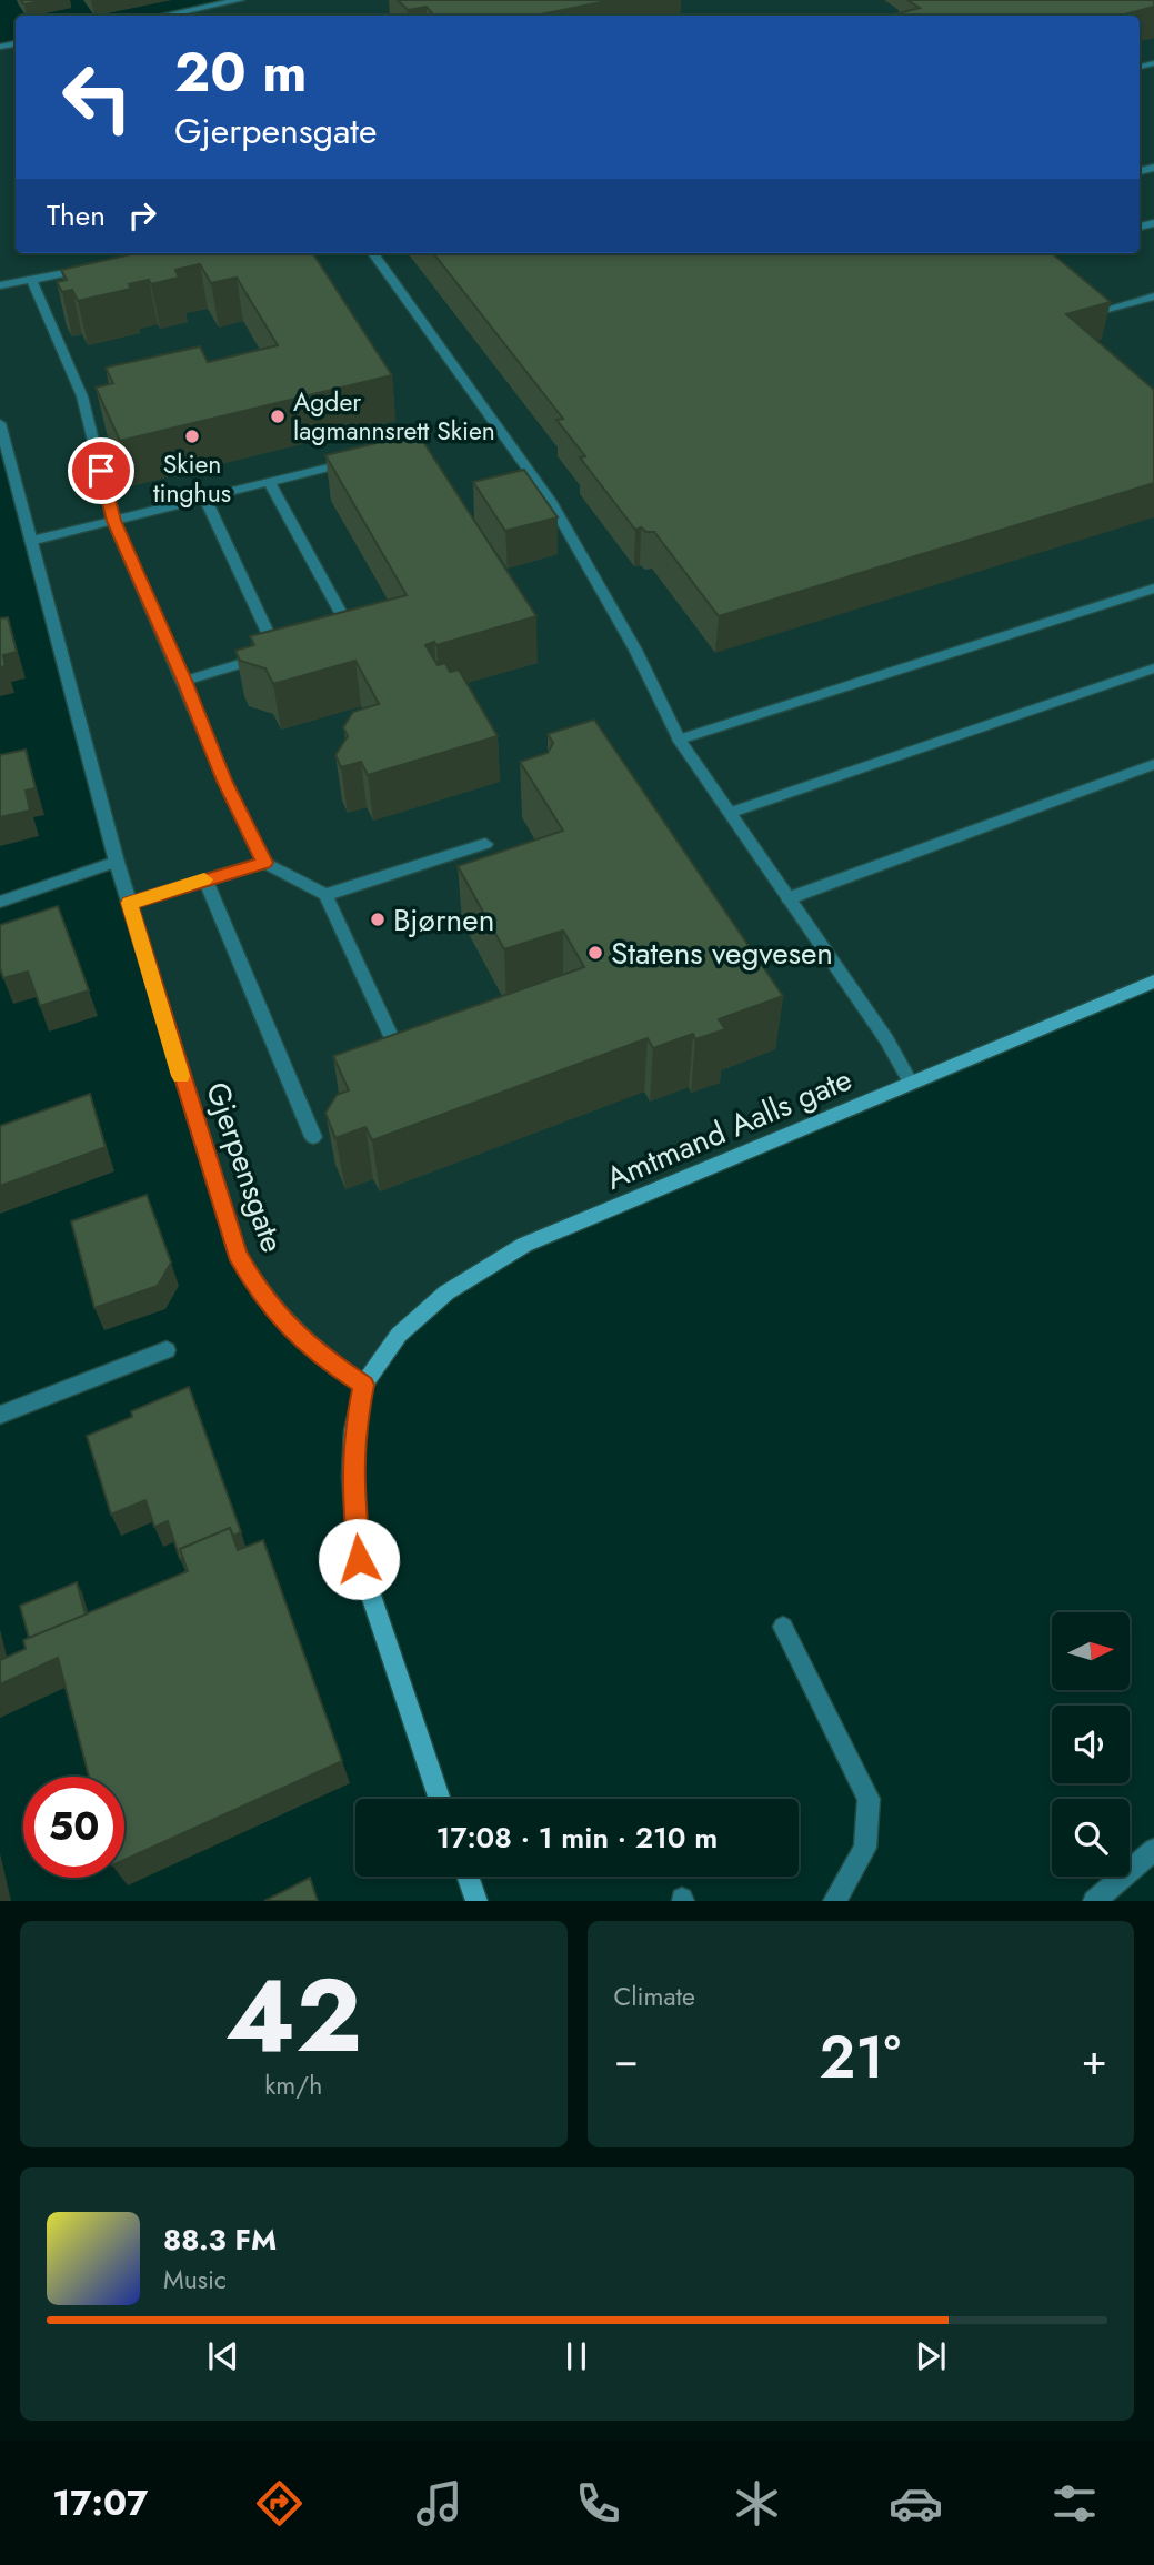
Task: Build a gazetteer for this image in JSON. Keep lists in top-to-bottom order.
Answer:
{
  "streets": {
    "main road": ["Amtmand Aalls gate"],
    "street": ["Gjerpensgate"]
  },
  "crossings": [
    ["Amtmand Aalls gate", "Gjerpensgate"]
  ],
  "places": [
    "Agder lagmannsrett Skien",
    "Skien tinghus",
    "Bjørnen",
    "Statens vegvesen"
  ],
  "north": "right",
  "page": {
    "turn": ["20 m", "Gjerpensgate"],
    "then": "Then",
    "limit": "50",
    "trip": "17:08 · 1 min · 210 m",
    "tile": [
      ["42", "km/h"],
      "Climate"
    ],
    "heat": ["−", "21°", "+"],
    "song": ["88.3 FM", "Music"],
    "tabs": "17:07"
  }
}
